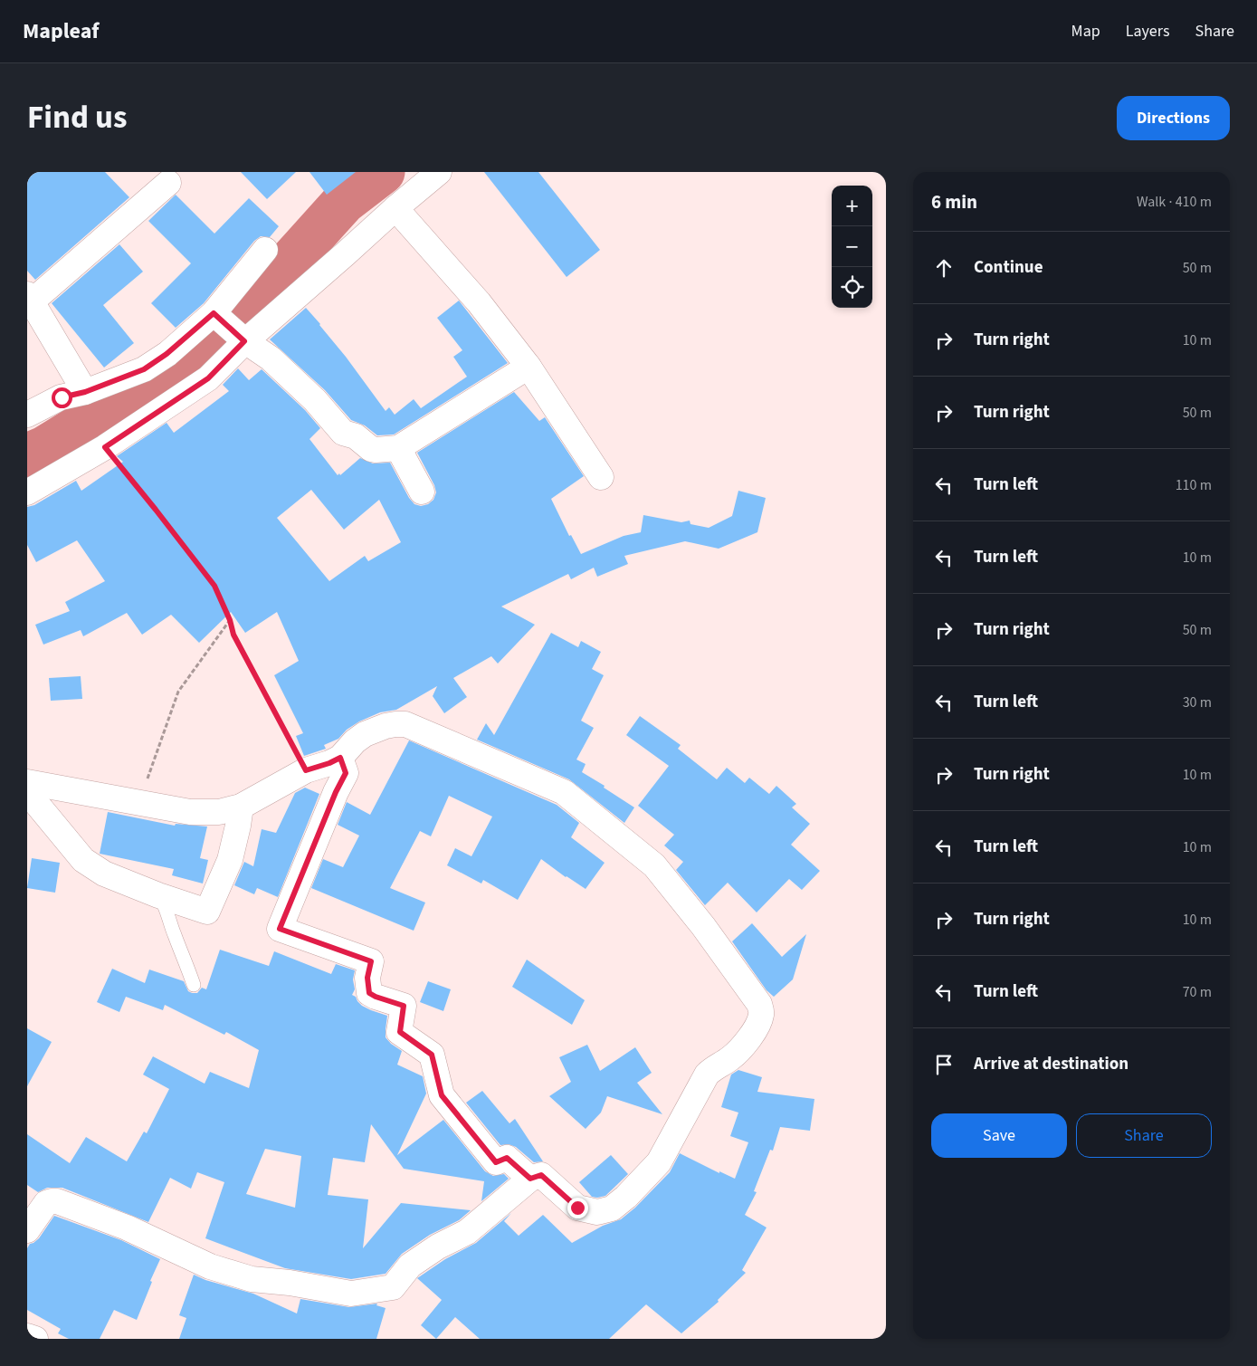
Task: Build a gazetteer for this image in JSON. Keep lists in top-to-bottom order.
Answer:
{
  "page": {
    "header": "Mapleaf",
    "nav": ["Map", "Layers", "Share"],
    "title": "Find us",
    "buttons": [
      "Directions",
      ["Save", "Share"]
    ],
    "heading": ["6 min", "Walk · 410 m"],
    "map_buttons": ["+", "−"],
    "list": [
      ["Continue", "50 m"],
      ["Turn right", "10 m"],
      ["Turn right", "50 m"],
      ["Turn left", "110 m"],
      ["Turn left", "10 m"],
      ["Turn right", "50 m"],
      ["Turn left", "30 m"],
      ["Turn right", "10 m"],
      ["Turn left", "10 m"],
      ["Turn right", "10 m"],
      ["Turn left", "70 m"],
      "Arrive at destination"
    ]
  }
}
